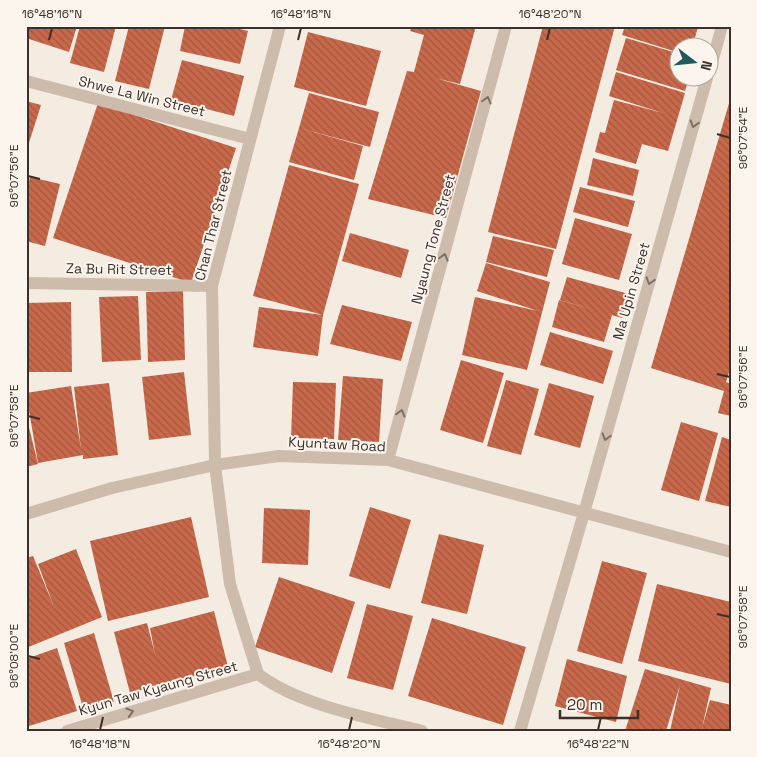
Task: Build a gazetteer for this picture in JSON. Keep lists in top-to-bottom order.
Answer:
{
  "streets": {
    "street": [
      "Shwe La Win Street",
      "Chan Thar Street",
      "Nyaung Tone Street",
      "Za Bu Rit Street",
      "Ma Upin Street",
      "Kyuntaw Road",
      "Kyun Taw Kyaung Street"
    ]
  },
  "crossings": [
    ["Shwe La Win Street", "Chan Thar Street"],
    ["Chan Thar Street", "Za Bu Rit Street"],
    ["Chan Thar Street", "Kyuntaw Road"],
    ["Chan Thar Street", "Kyun Taw Kyaung Street"],
    ["Nyaung Tone Street", "Kyuntaw Road"],
    ["Ma Upin Street", "Kyuntaw Road"]
  ],
  "one_way": ["Nyaung Tone Street", "Ma Upin Street", "Kyun Taw Kyaung Street"],
  "scale_bar": "20 m",
  "north": "right",
  "coordinates": [
    "16°48'16\"N",
    "16°48'18\"N",
    "16°48'20\"N",
    "96°07'54\"E",
    "96°07'56\"E",
    "96°07'58\"E",
    "96°08'00\"E",
    "16°48'22\"N"
  ]
}
